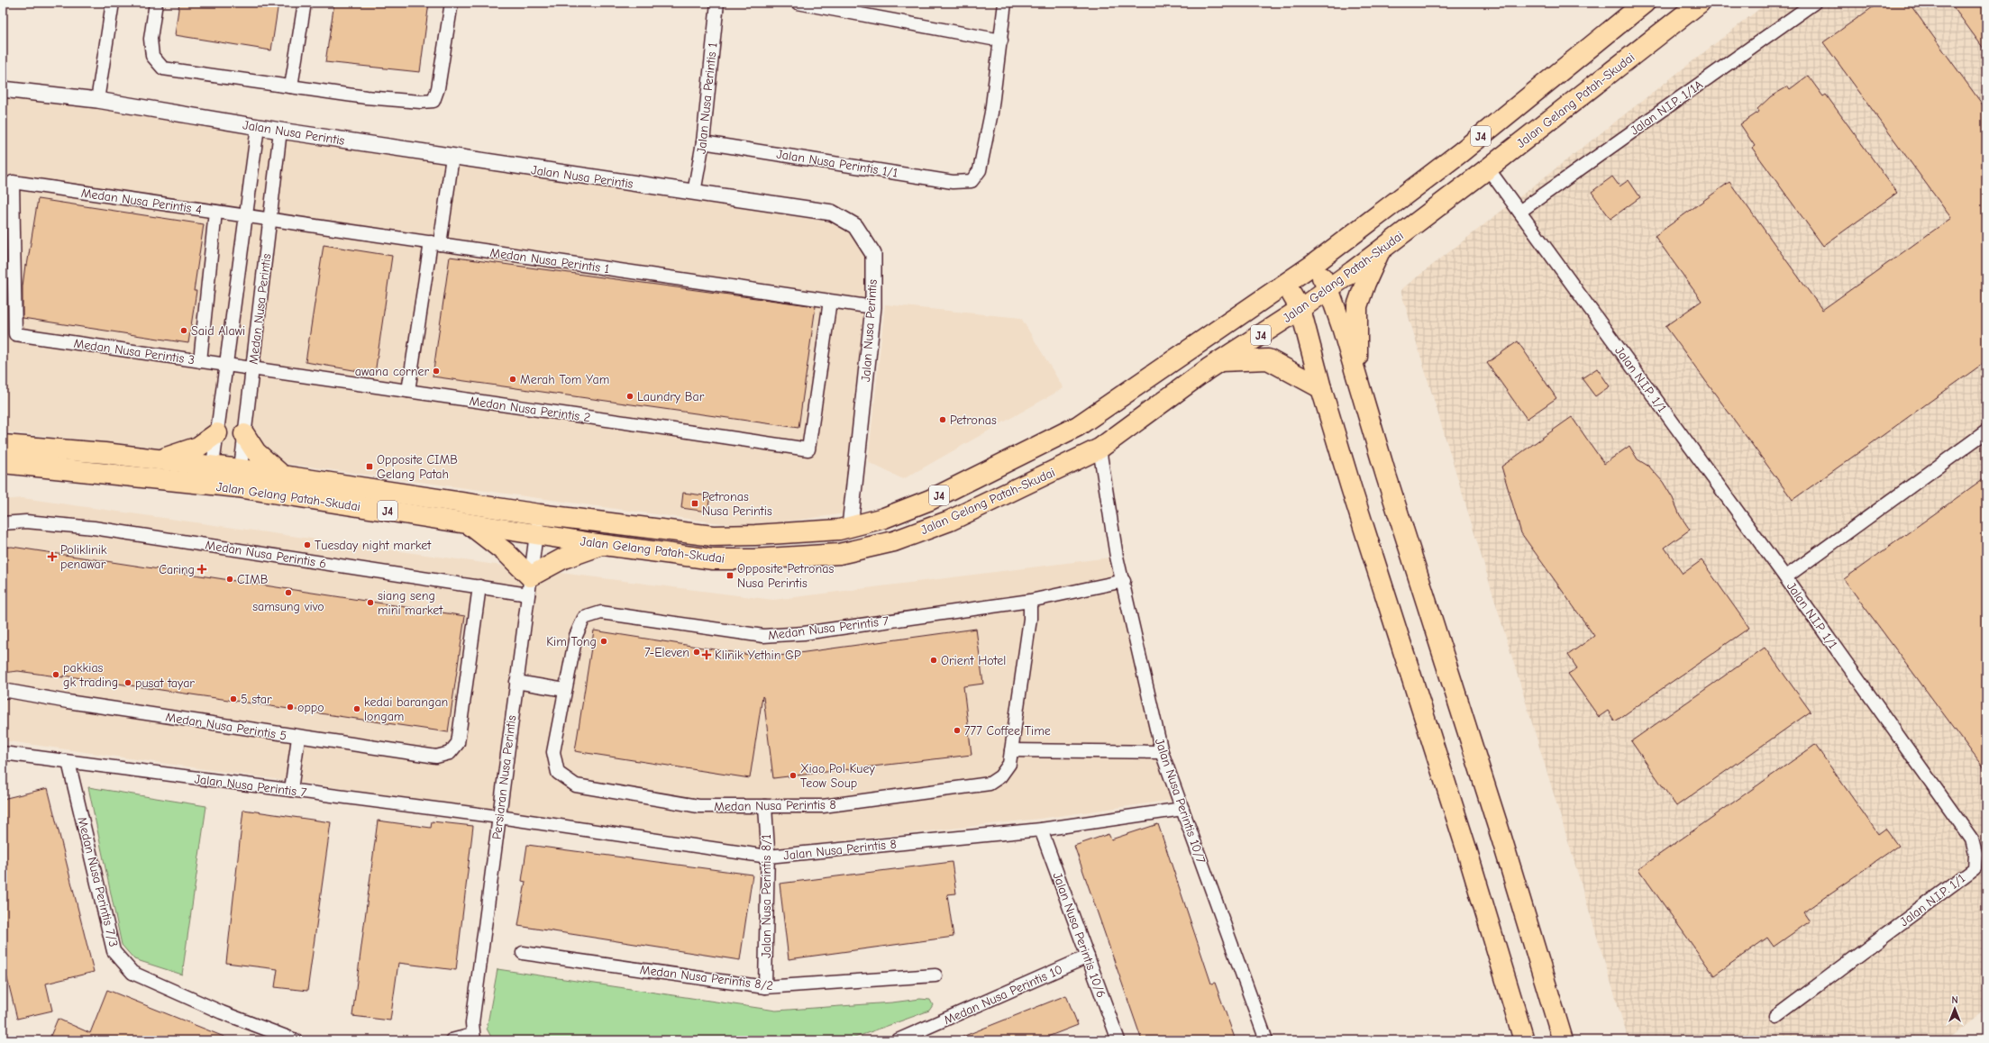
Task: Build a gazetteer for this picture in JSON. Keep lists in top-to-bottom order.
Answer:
{
  "streets": {
    "main road": ["Jalan Gelang Patah-Skudai", "J4"],
    "street": [
      "Jalan Nusa Perintis 1",
      "Jalan N.I.P. 1/1A",
      "Jalan Nusa Perintis",
      "Jalan Nusa Perintis 1/1",
      "Medan Nusa Perintis 4",
      "Medan Nusa Perintis 1",
      "Medan Nusa Perintis",
      "Medan Nusa Perintis 3",
      "Jalan N.I.P. 1/1",
      "Medan Nusa Perintis 2",
      "Medan Nusa Perintis 6",
      "Medan Nusa Perintis 7",
      "Medan Nusa Perintis 5",
      "Persiaran Nusa Perintis",
      "Jalan Nusa Perintis 7",
      "Jalan Nusa Perintis 10/7",
      "Medan Nusa Perintis 8",
      "Jalan Nusa Perintis 8",
      "Medan Nusa Perintis 7/3",
      "Jalan Nusa Perintis 8/1",
      "Jalan Nusa Perintis 10/6",
      "Medan Nusa Perintis 8/2",
      "Medan Nusa Perintis 10"
    ]
  },
  "crossings": [
    ["Jalan Nusa Perintis 1", "Jalan Nusa Perintis"],
    ["Jalan Nusa Perintis 1", "Jalan Nusa Perintis 1/1"],
    ["Jalan Gelang Patah-Skudai", "Jalan Nusa Perintis"],
    ["Jalan Gelang Patah-Skudai", "Medan Nusa Perintis"],
    ["Jalan Gelang Patah-Skudai", "Jalan N.I.P. 1/1"],
    ["Jalan Gelang Patah-Skudai", "Persiaran Nusa Perintis"],
    ["Jalan Gelang Patah-Skudai", "Jalan Nusa Perintis 10/7"],
    ["Jalan N.I.P. 1/1A", "Jalan N.I.P. 1/1"],
    ["Jalan Nusa Perintis", "Medan Nusa Perintis"],
    ["Medan Nusa Perintis 4", "Medan Nusa Perintis 1"],
    ["Medan Nusa Perintis 4", "Medan Nusa Perintis"],
    ["Medan Nusa Perintis 4", "Medan Nusa Perintis 3"],
    ["Medan Nusa Perintis 1", "Medan Nusa Perintis"],
    ["Medan Nusa Perintis 1", "Medan Nusa Perintis 2"],
    ["Medan Nusa Perintis", "Medan Nusa Perintis 3"],
    ["Medan Nusa Perintis", "Medan Nusa Perintis 2"],
    ["Medan Nusa Perintis 3", "Medan Nusa Perintis 2"],
    ["Medan Nusa Perintis 6", "Medan Nusa Perintis 5"],
    ["Medan Nusa Perintis 6", "Persiaran Nusa Perintis"],
    ["Medan Nusa Perintis 7", "Medan Nusa Perintis 8"],
    ["Persiaran Nusa Perintis", "Jalan Nusa Perintis 7"],
    ["Persiaran Nusa Perintis", "Jalan Nusa Perintis 8"],
    ["Jalan Nusa Perintis 7", "Jalan Nusa Perintis 8"],
    ["Jalan Nusa Perintis 7", "Medan Nusa Perintis 7/3"],
    ["Jalan Nusa Perintis 10/7", "Jalan Nusa Perintis 8"],
    ["Medan Nusa Perintis 8", "Jalan Nusa Perintis 8/1"],
    ["Jalan Nusa Perintis 8", "Jalan Nusa Perintis 8/1"],
    ["Jalan Nusa Perintis 8", "Jalan Nusa Perintis 10/6"],
    ["Jalan Nusa Perintis 8/1", "Medan Nusa Perintis 8/2"],
    ["Jalan Nusa Perintis 10/6", "Medan Nusa Perintis 10"]
  ],
  "places": {
    "other": [
      "Said Alawi",
      "awana corner",
      "Merah Tom Yam",
      "Laundry Bar",
      "Petronas",
      "Tuesday night market",
      "CIMB",
      "samsung vivo",
      "siang seng mini market",
      "Kim Tong",
      "7-Eleven",
      "Orient Hotel",
      "pakkias gk trading",
      "pusat tayar",
      "5 star",
      "oppo",
      "kedai barangan longam",
      "777 Coffee Time",
      "Xiao Pol Kuey Teow Soup"
    ],
    "transit": ["Opposite CIMB Gelang Patah", "Petronas Nusa Perintis", "Opposite Petronas Nusa Perintis"],
    "health": ["Poliklinik penawar", "Caring", "Klinik Yethin GP"]
  },
  "north": "top"
}
